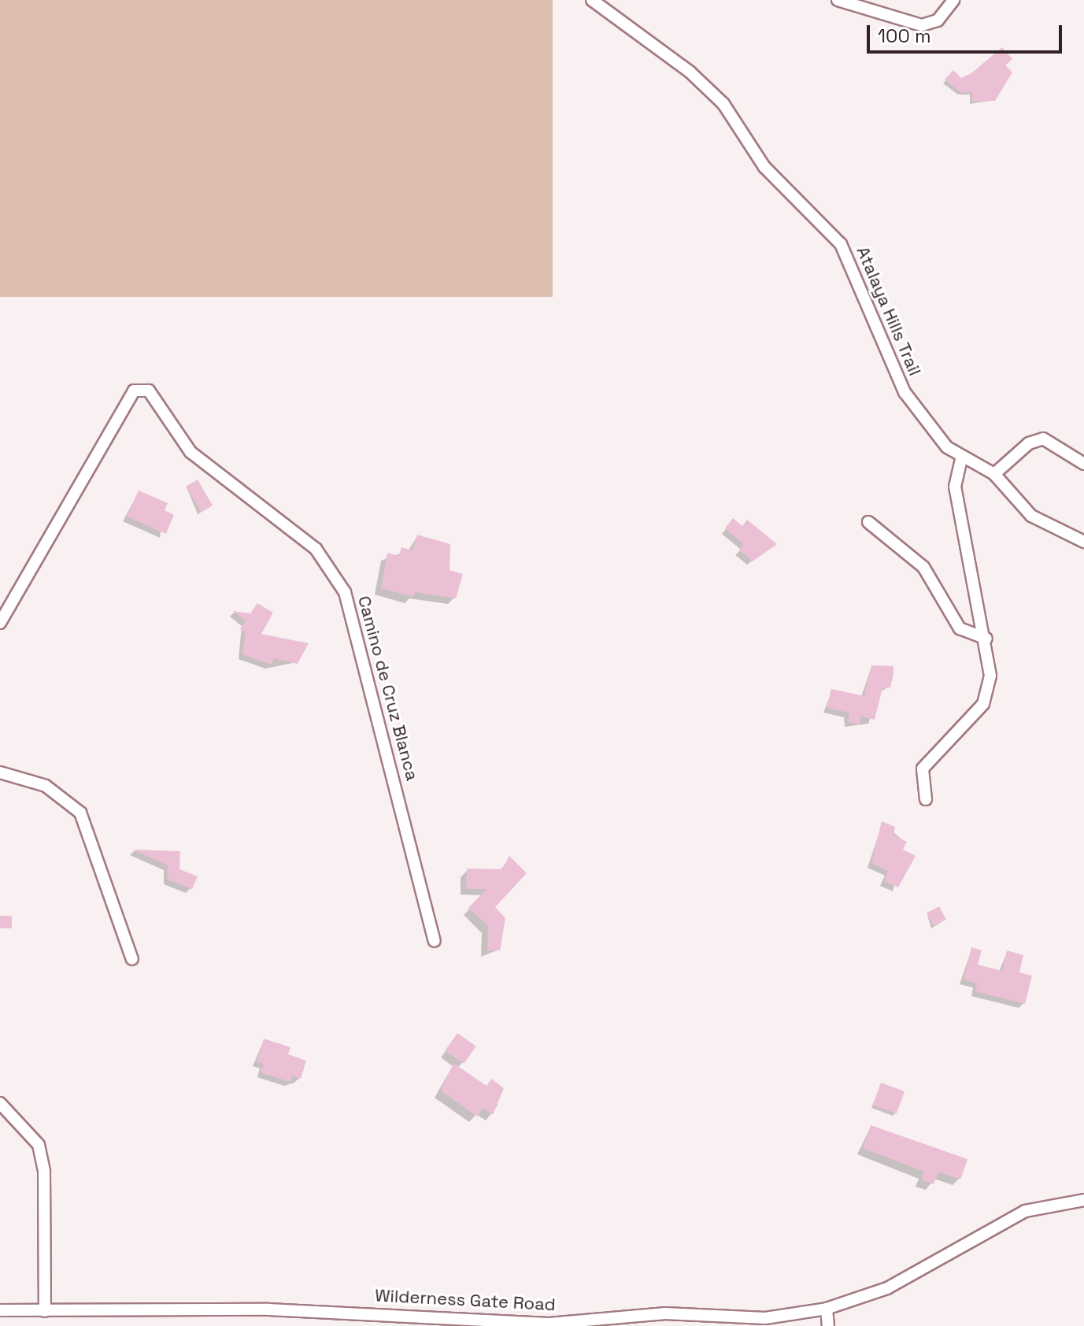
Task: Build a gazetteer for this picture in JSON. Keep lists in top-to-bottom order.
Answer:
{
  "streets": {
    "street": ["Atalaya Hills Trail", "Camino de Cruz Blanca", "Wilderness Gate Road"]
  },
  "scale_bar": "100 m"
}
